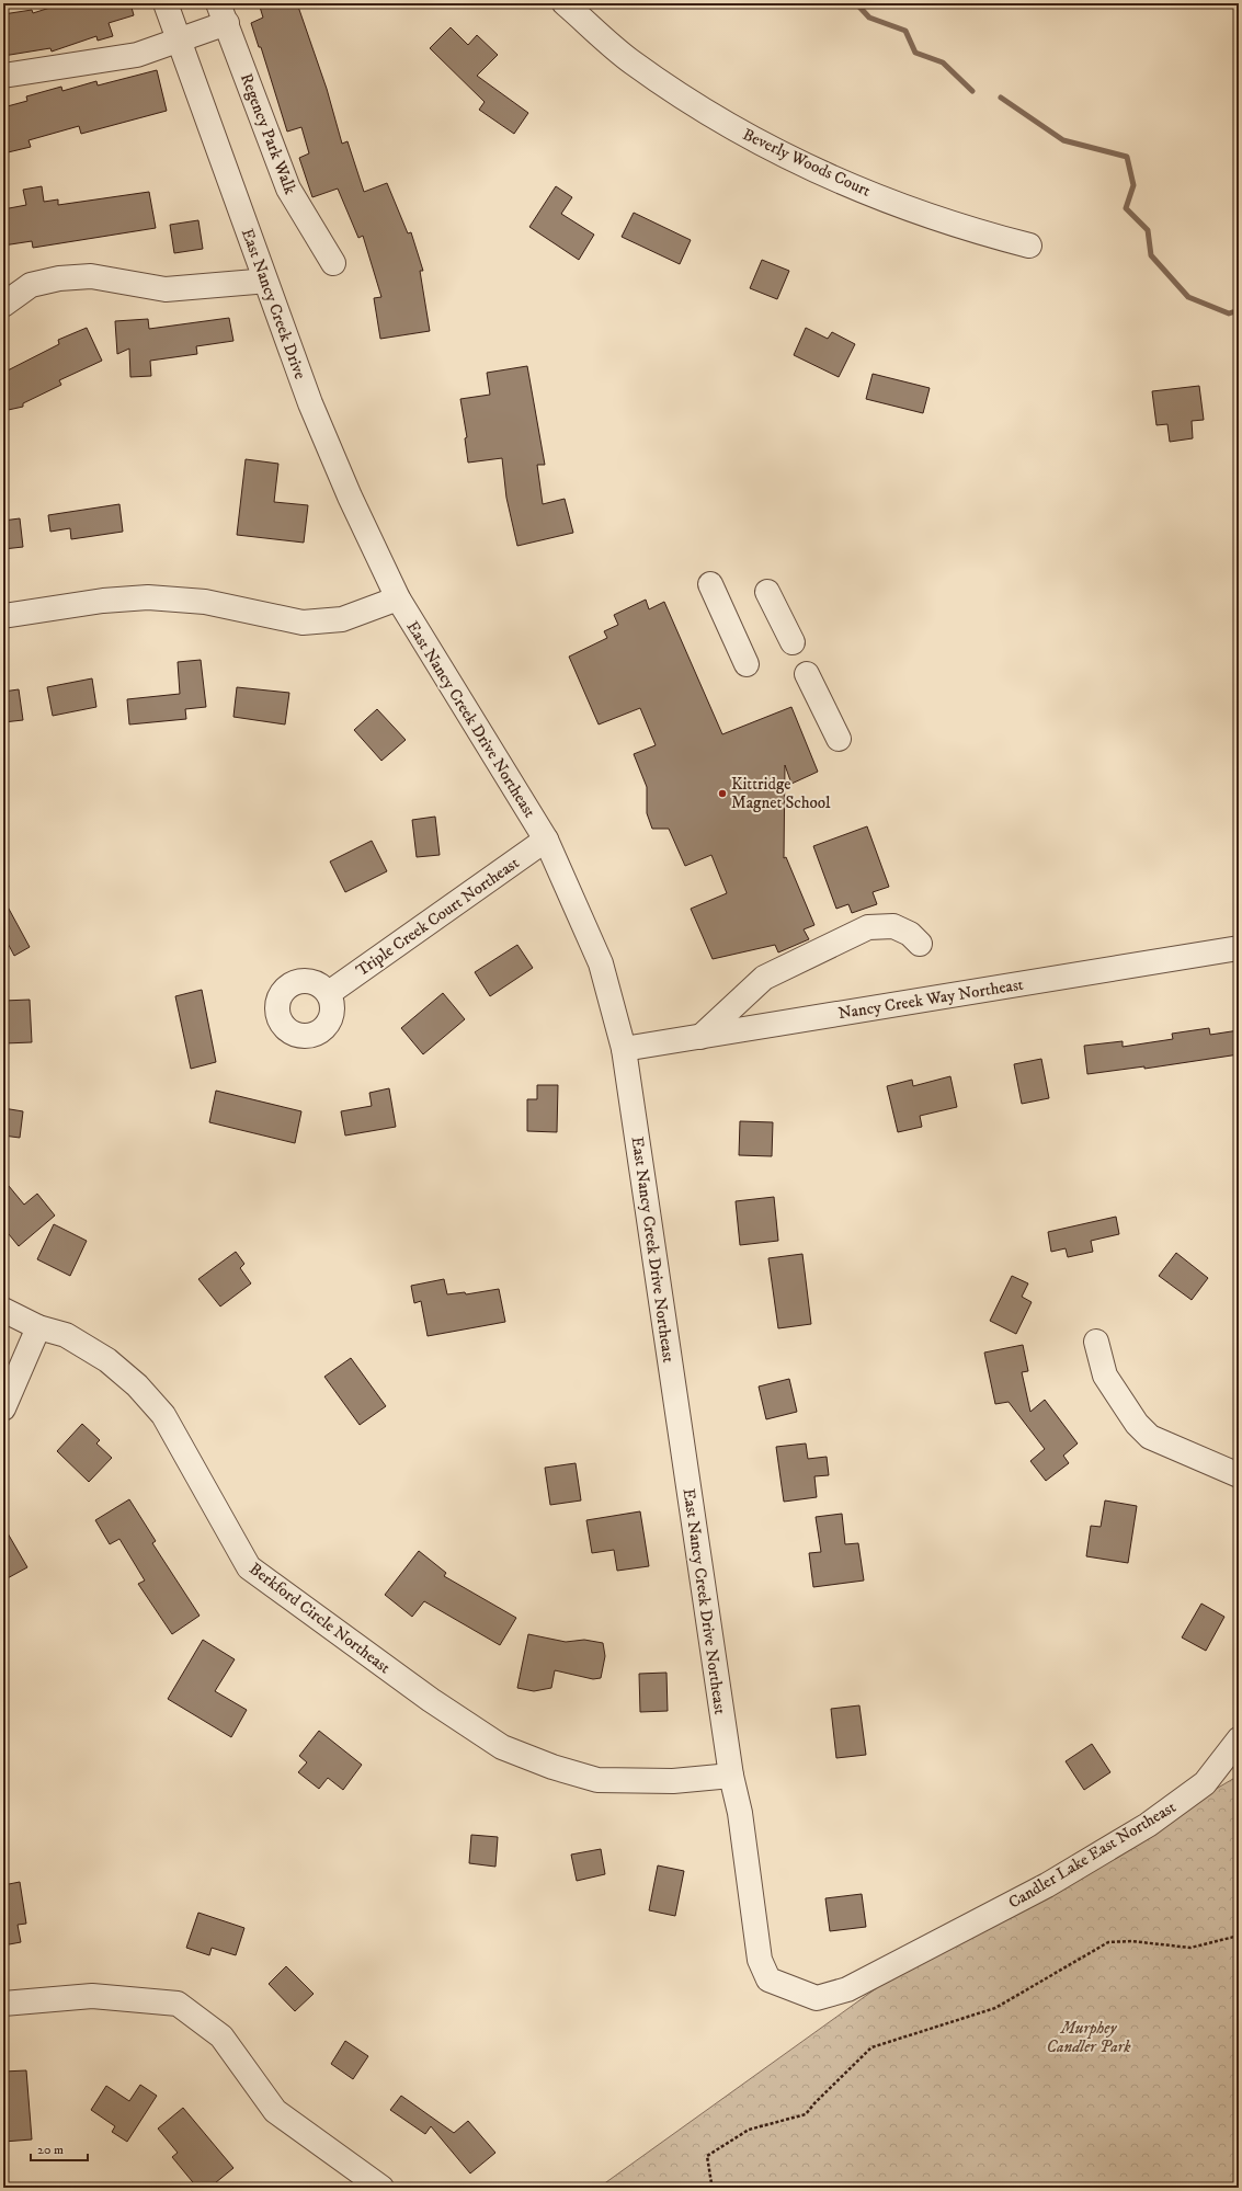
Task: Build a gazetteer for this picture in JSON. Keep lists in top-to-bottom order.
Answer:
{
  "streets": {
    "street": [
      "Regency Park Walk",
      "Beverly Woods Court",
      "East Nancy Creek Drive",
      "East Nancy Creek Drive Northeast",
      "Triple Creek Court Northeast",
      "Nancy Creek Way Northeast",
      "Berkford Circle Northeast",
      "Candler Lake East Northeast"
    ]
  },
  "crossings": [
    ["Regency Park Walk", "East Nancy Creek Drive"],
    ["East Nancy Creek Drive", "East Nancy Creek Drive Northeast"],
    ["East Nancy Creek Drive Northeast", "Triple Creek Court Northeast"],
    ["East Nancy Creek Drive Northeast", "Nancy Creek Way Northeast"],
    ["East Nancy Creek Drive Northeast", "Berkford Circle Northeast"],
    ["East Nancy Creek Drive Northeast", "Candler Lake East Northeast"]
  ],
  "parks": ["Murphey Candler Park"],
  "places": ["Kittridge Magnet School"],
  "scale_bar": "20 m"
}
